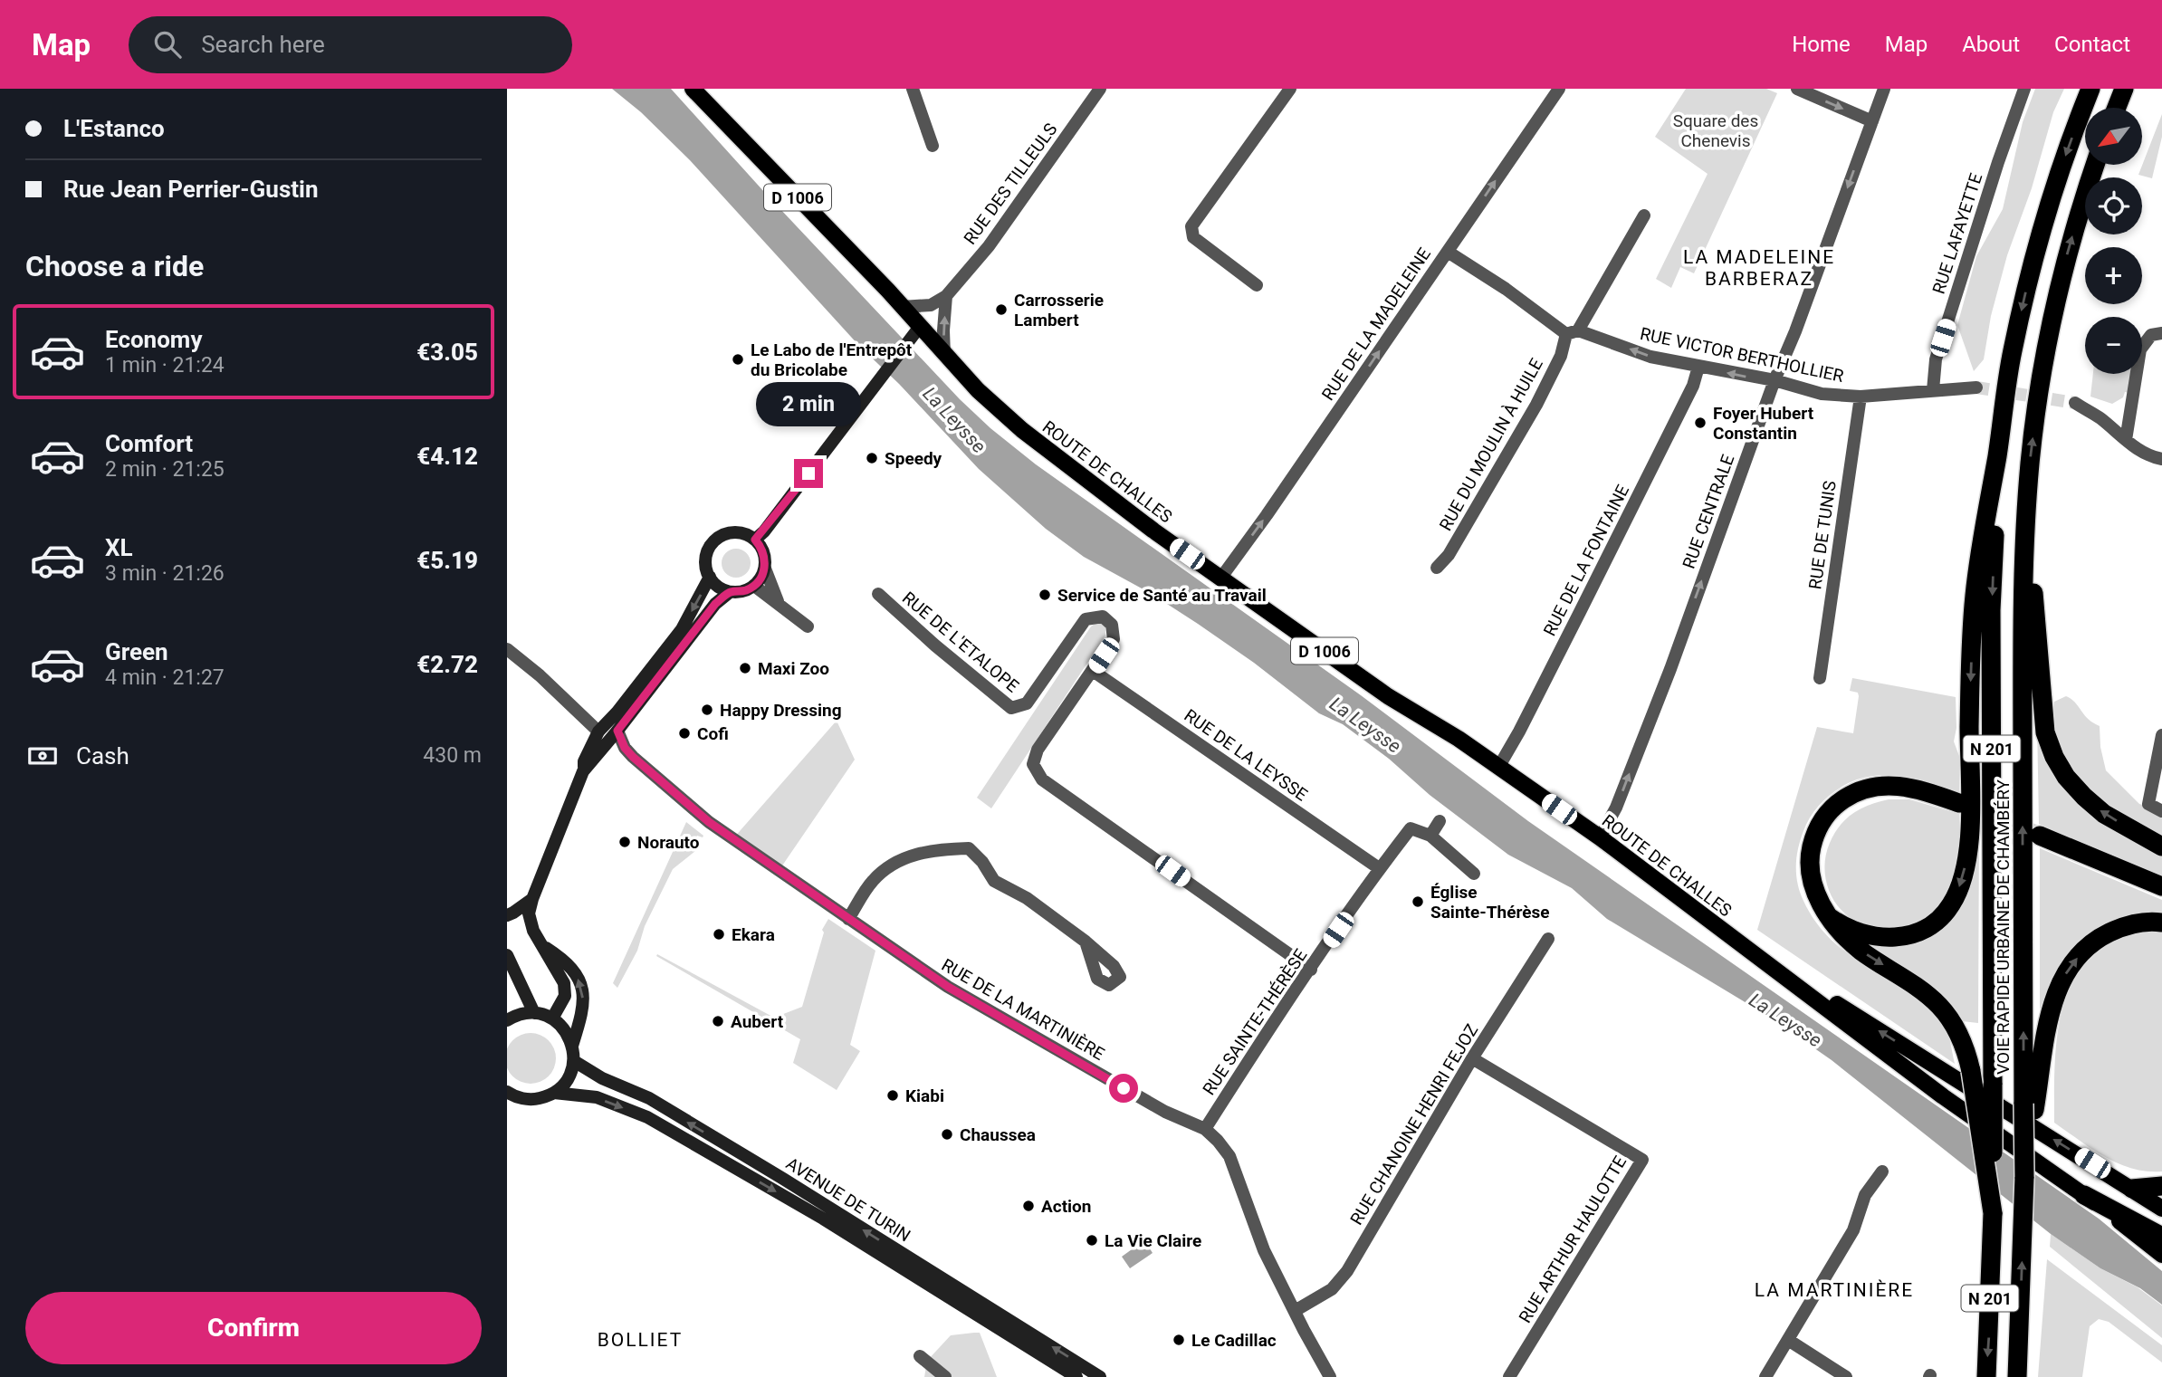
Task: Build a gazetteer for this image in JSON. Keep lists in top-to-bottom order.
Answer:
{
  "streets": {
    "highway": ["N 201", "VOIE RAPIDE URBAINE DE CHAMBÉRY"],
    "main road": ["D 1006", "ROUTE DE CHALLES", "AVENUE DE TURIN"],
    "street": [
      "RUE DES TILLEULS",
      "RUE LAFAYETTE",
      "RUE DE LA MADELEINE",
      "RUE VICTOR BERTHOLLIER",
      "RUE DU MOULIN À HUILE",
      "RUE CENTRALE",
      "RUE DE TUNIS",
      "RUE DE LA FONTAINE",
      "RUE DE L'ETALOPE",
      "RUE DE LA LEYSSE",
      "RUE DE LA MARTINIÈRE",
      "RUE SAINTE-THÉRÈSE",
      "RUE CHANOINE HENRI FEJOZ",
      "RUE ARTHUR HAULOTTE"
    ]
  },
  "crossings": [
    ["RUE LAFAYETTE", "RUE VICTOR BERTHOLLIER"],
    ["RUE DE LA MADELEINE", "RUE VICTOR BERTHOLLIER"],
    ["RUE DE LA MADELEINE", "ROUTE DE CHALLES"],
    ["RUE VICTOR BERTHOLLIER", "RUE DU MOULIN À HUILE"],
    ["RUE VICTOR BERTHOLLIER", "RUE CENTRALE"],
    ["RUE VICTOR BERTHOLLIER", "RUE DE TUNIS"],
    ["RUE VICTOR BERTHOLLIER", "RUE DE LA FONTAINE"],
    ["ROUTE DE CHALLES", "RUE CENTRALE"],
    ["ROUTE DE CHALLES", "RUE DE LA FONTAINE"],
    ["RUE DE L'ETALOPE", "RUE DE LA LEYSSE"],
    ["RUE DE L'ETALOPE", "RUE SAINTE-THÉRÈSE"],
    ["N 201", "VOIE RAPIDE URBAINE DE CHAMBÉRY"],
    ["RUE DE LA LEYSSE", "RUE SAINTE-THÉRÈSE"],
    ["RUE DE LA MARTINIÈRE", "RUE SAINTE-THÉRÈSE"],
    ["RUE DE LA MARTINIÈRE", "RUE CHANOINE HENRI FEJOZ"],
    ["RUE CHANOINE HENRI FEJOZ", "RUE ARTHUR HAULOTTE"]
  ],
  "one_way": ["RUE DE LA MADELEINE", "RUE VICTOR BERTHOLLIER"],
  "districts": ["LA MADELEINE BARBERAZ", "LA MARTINIÈRE", "BOLLIET"],
  "water": ["La Leysse"],
  "parks": ["Square des Chenevis"],
  "places": [
    "Carrosserie Lambert",
    "Le Labo de l'Entrepôt du Bricolabe",
    "Foyer Hubert Constantin",
    "Speedy",
    "Service de Santé au Travail",
    "Maxi Zoo",
    "Happy Dressing",
    "Cofi",
    "Norauto",
    "Église Sainte-Thérèse",
    "Ekara",
    "Aubert",
    "Kiabi",
    "Chaussea",
    "Action",
    "La Vie Claire",
    "Le Cadillac"
  ],
  "north": "bottom left",
  "page": {
    "header": "Map",
    "search": "Search here",
    "nav": [
      "Home",
      "Map",
      "About",
      "Contact"
    ],
    "banner": ["L'Estanco", "Rue Jean Perrier-Gustin"],
    "map_buttons": ["+", "−"],
    "heading": "Choose a ride",
    "list": [
      {
        "name": "Economy",
        "note": "1 min · 21:24",
        "value": "€3.05"
      },
      {
        "name": "Comfort",
        "note": "2 min · 21:25",
        "value": "€4.12"
      },
      {
        "name": "XL",
        "note": "3 min · 21:26",
        "value": "€5.19"
      },
      {
        "name": "Green",
        "note": "4 min · 21:27",
        "value": "€2.72"
      }
    ],
    "bubble": "2 min",
    "pay": ["Cash", "430 m"],
    "buttons": "Confirm"
  }
}
